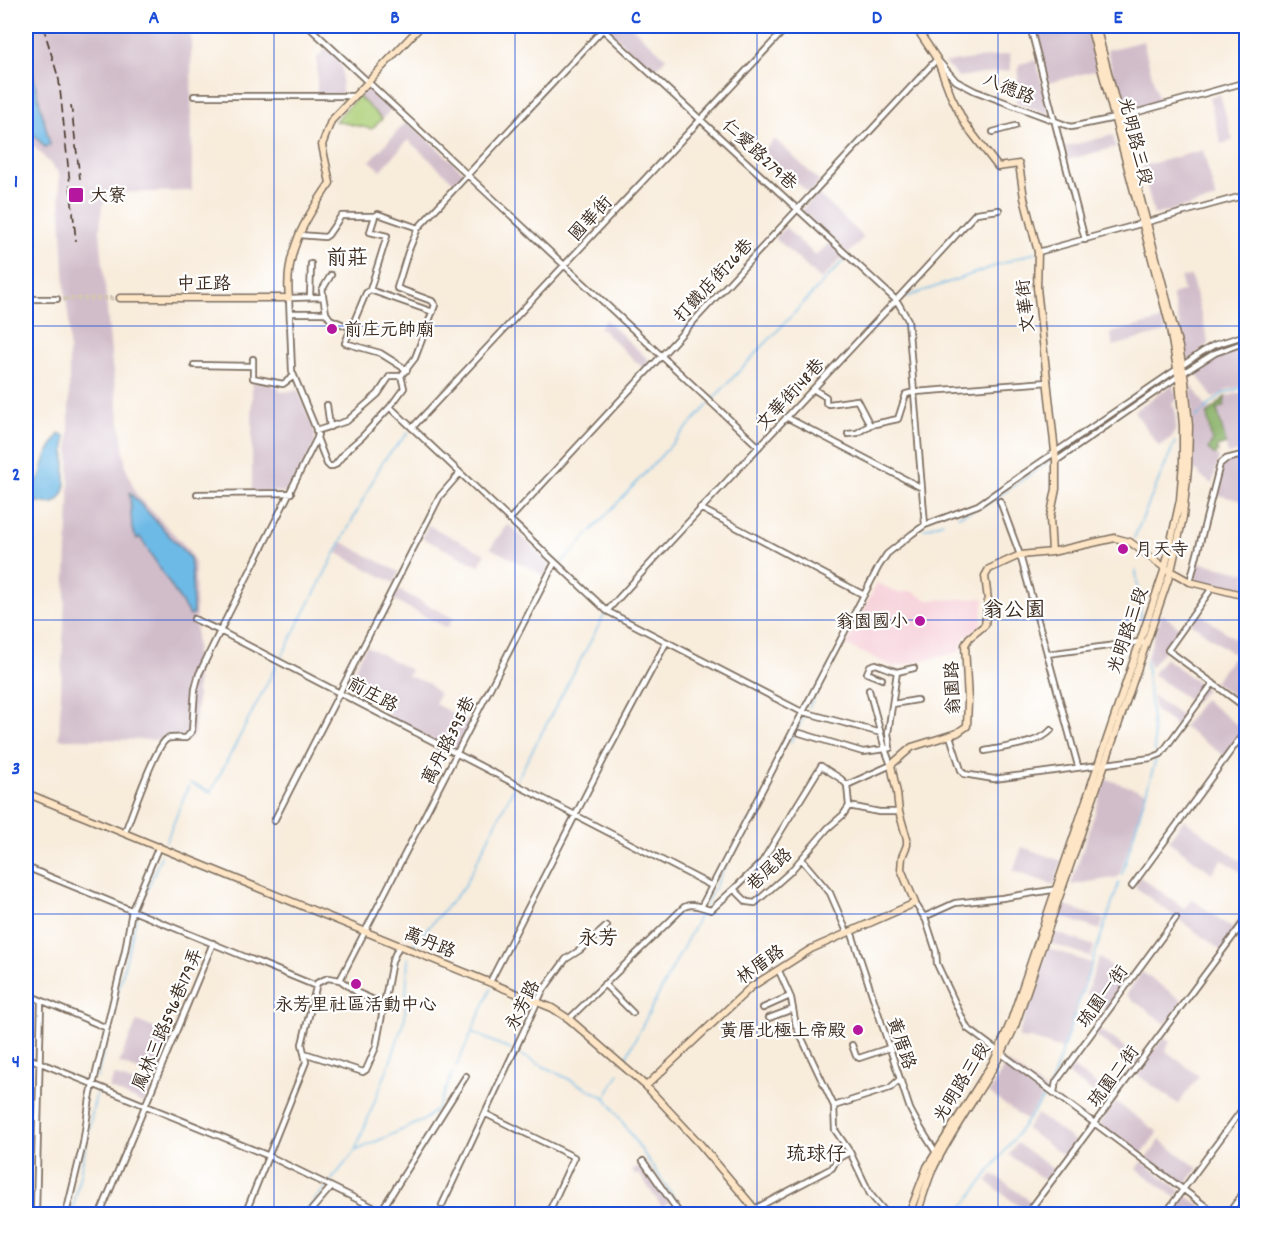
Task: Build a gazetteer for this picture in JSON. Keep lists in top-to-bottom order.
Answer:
{
  "streets": {
    "street": [
      "八德路",
      "光明路三段",
      "仁愛路279巷",
      "國華街",
      "打鐵店街26巷",
      "中正路",
      "文華街",
      "文華街148巷",
      "翁園路",
      "前庄路",
      "萬丹路395巷",
      "巷尾路",
      "萬丹路",
      "林厝路",
      "琉園一街",
      "永芳路",
      "鳳林三路596巷179弄",
      "黃厝路",
      "琉園二街"
    ]
  },
  "crossings": [
    ["八德路", "光明路三段"],
    ["八德路", "打鐵店街26巷"],
    ["八德路", "文華街"],
    ["光明路三段", "翁園路"],
    ["光明路三段", "黃厝路"],
    ["仁愛路279巷", "國華街"],
    ["仁愛路279巷", "打鐵店街26巷"],
    ["仁愛路279巷", "文華街148巷"],
    ["打鐵店街26巷", "文華街"],
    ["前庄路", "萬丹路395巷"],
    ["萬丹路395巷", "萬丹路"],
    ["巷尾路", "黃厝路"],
    ["萬丹路", "林厝路"],
    ["萬丹路", "永芳路"],
    ["林厝路", "黃厝路"]
  ],
  "districts": [
    "前莊",
    "翁公園",
    "永芳",
    "琉球仔"
  ],
  "places": {
    "transit": ["大寮"],
    "other": [
      "前庄元帥廟",
      "月天寺",
      "翁園國小",
      "永芳里社區活動中心",
      "黃厝北極上帝殿"
    ]
  },
  "grid": {
    "columns": [
      "A",
      "B",
      "C",
      "D",
      "E"
    ],
    "rows": [
      "1",
      "2",
      "3",
      "4"
    ]
  }
}
